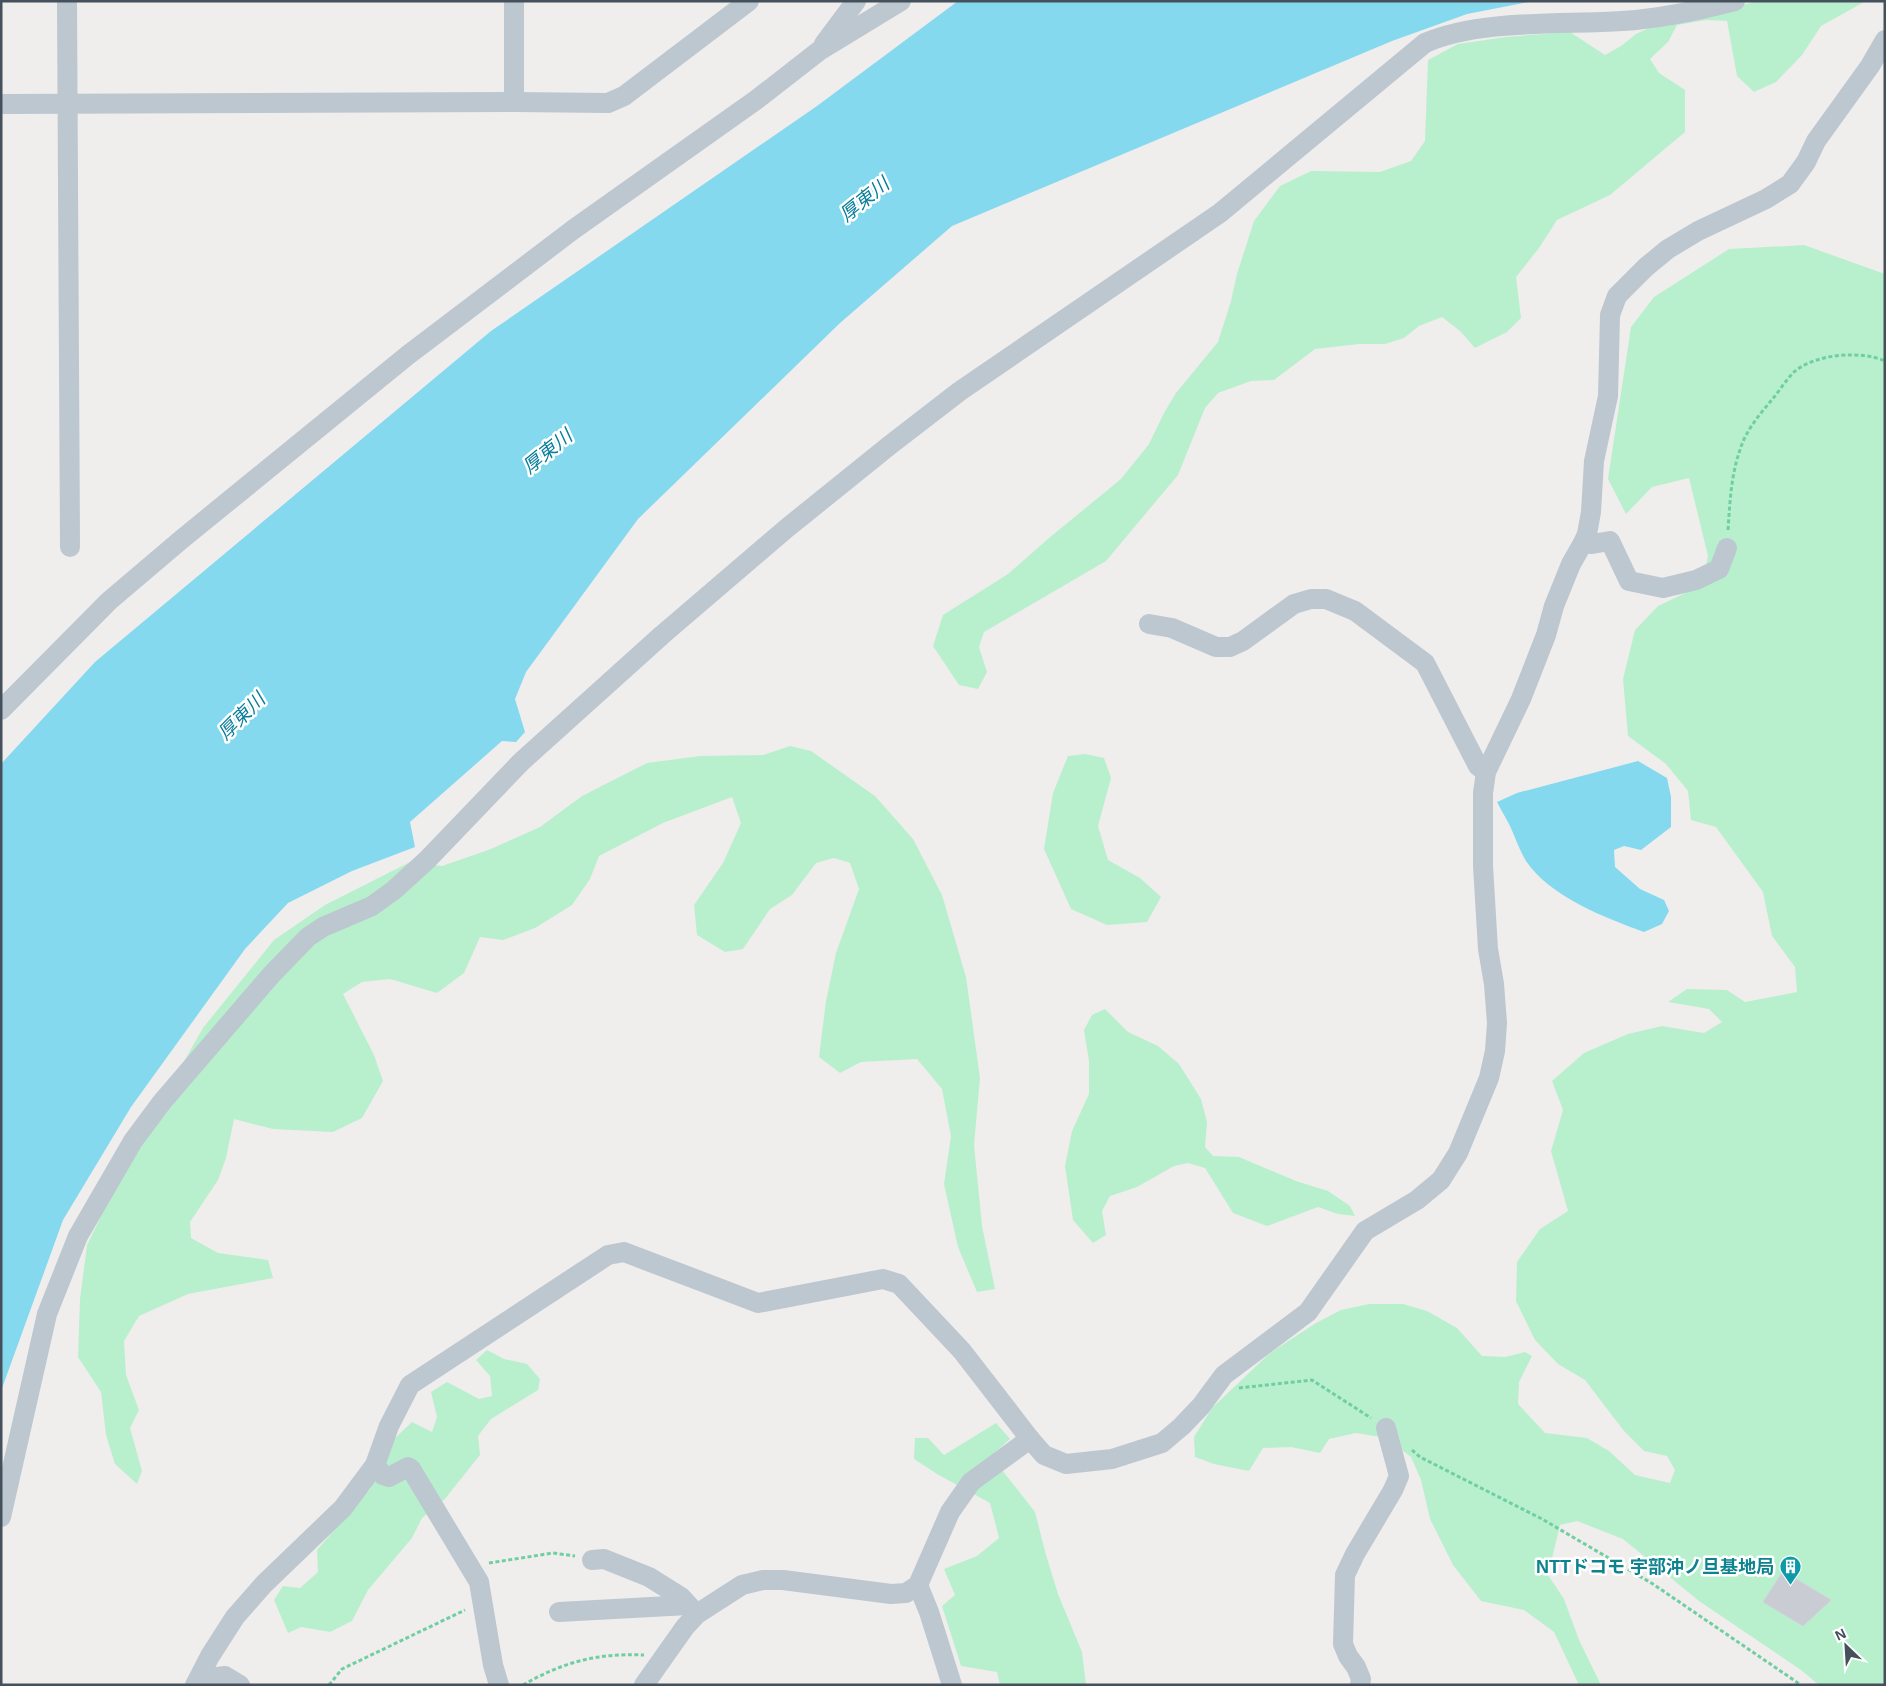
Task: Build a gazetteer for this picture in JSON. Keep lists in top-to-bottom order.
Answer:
{
  "water": ["厚東川"],
  "places": {
    "building": ["NTTドコモ 宇部沖ノ旦基地局"]
  },
  "north": "top left"
}
